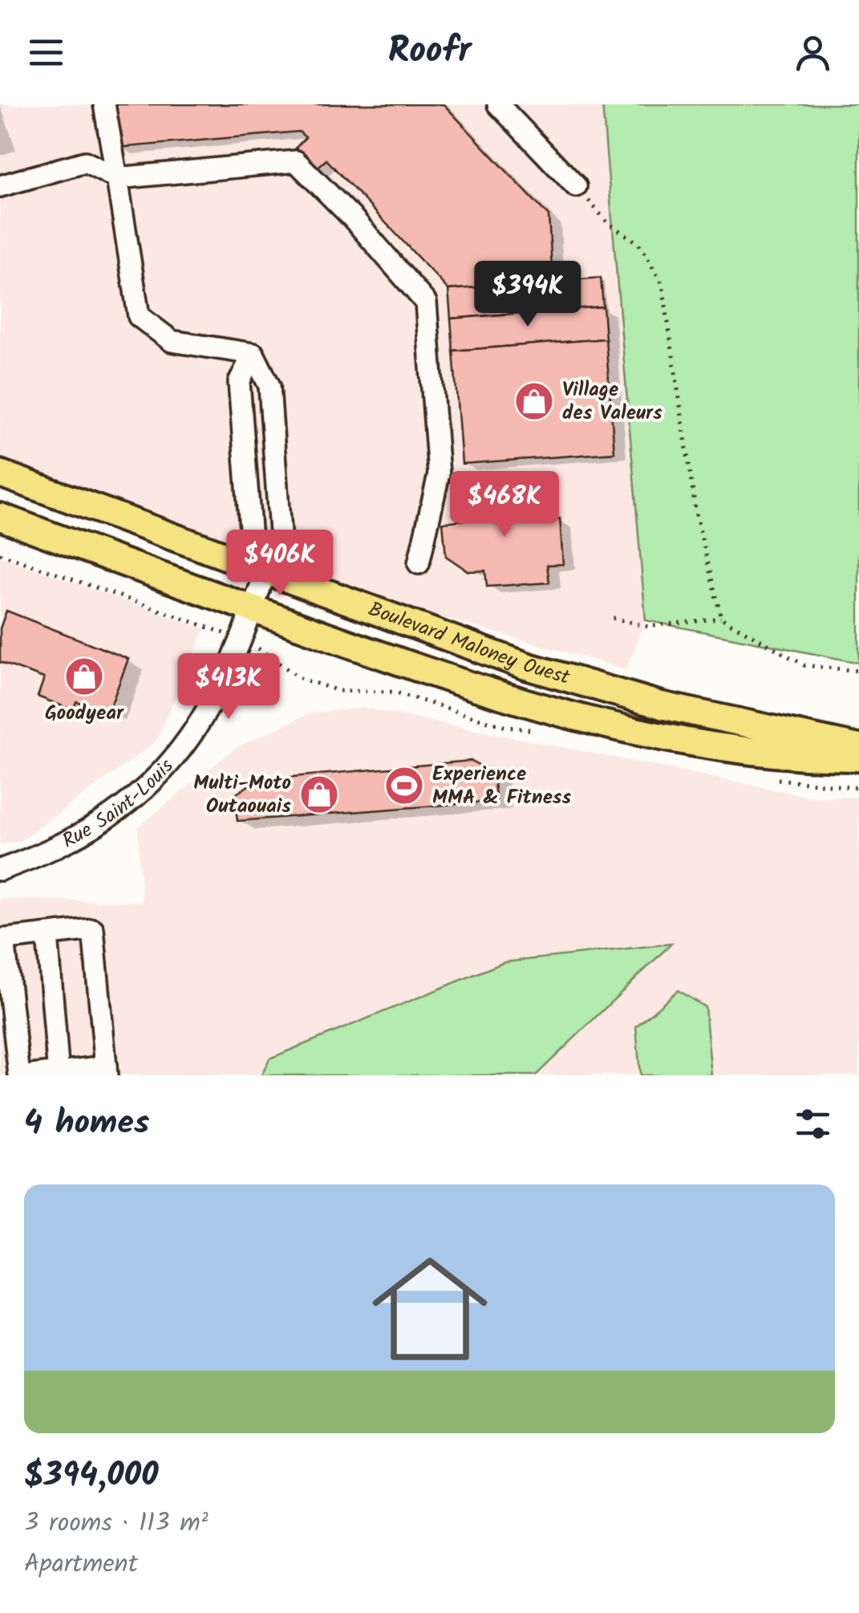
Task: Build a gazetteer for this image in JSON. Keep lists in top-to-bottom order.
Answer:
{
  "streets": {
    "main road": ["Boulevard Maloney Ouest"],
    "street": ["Rue Saint-Louis"]
  },
  "crossings": [
    ["Boulevard Maloney Ouest", "Rue Saint-Louis"]
  ],
  "places": {
    "shop": ["Village des Valeurs", "Goodyear", "Multi-Moto Outaouais"],
    "sports": ["Experience MMA & Fitness"]
  },
  "page": {
    "header": "Roofr",
    "price": [
      "$394K",
      "$468K",
      "$406K",
      "$413K"
    ],
    "heading": "4 homes",
    "list": [
      {
        "name": "$394,000",
        "note": "3 rooms · 113 m² · Apartment"
      }
    ]
  }
}
